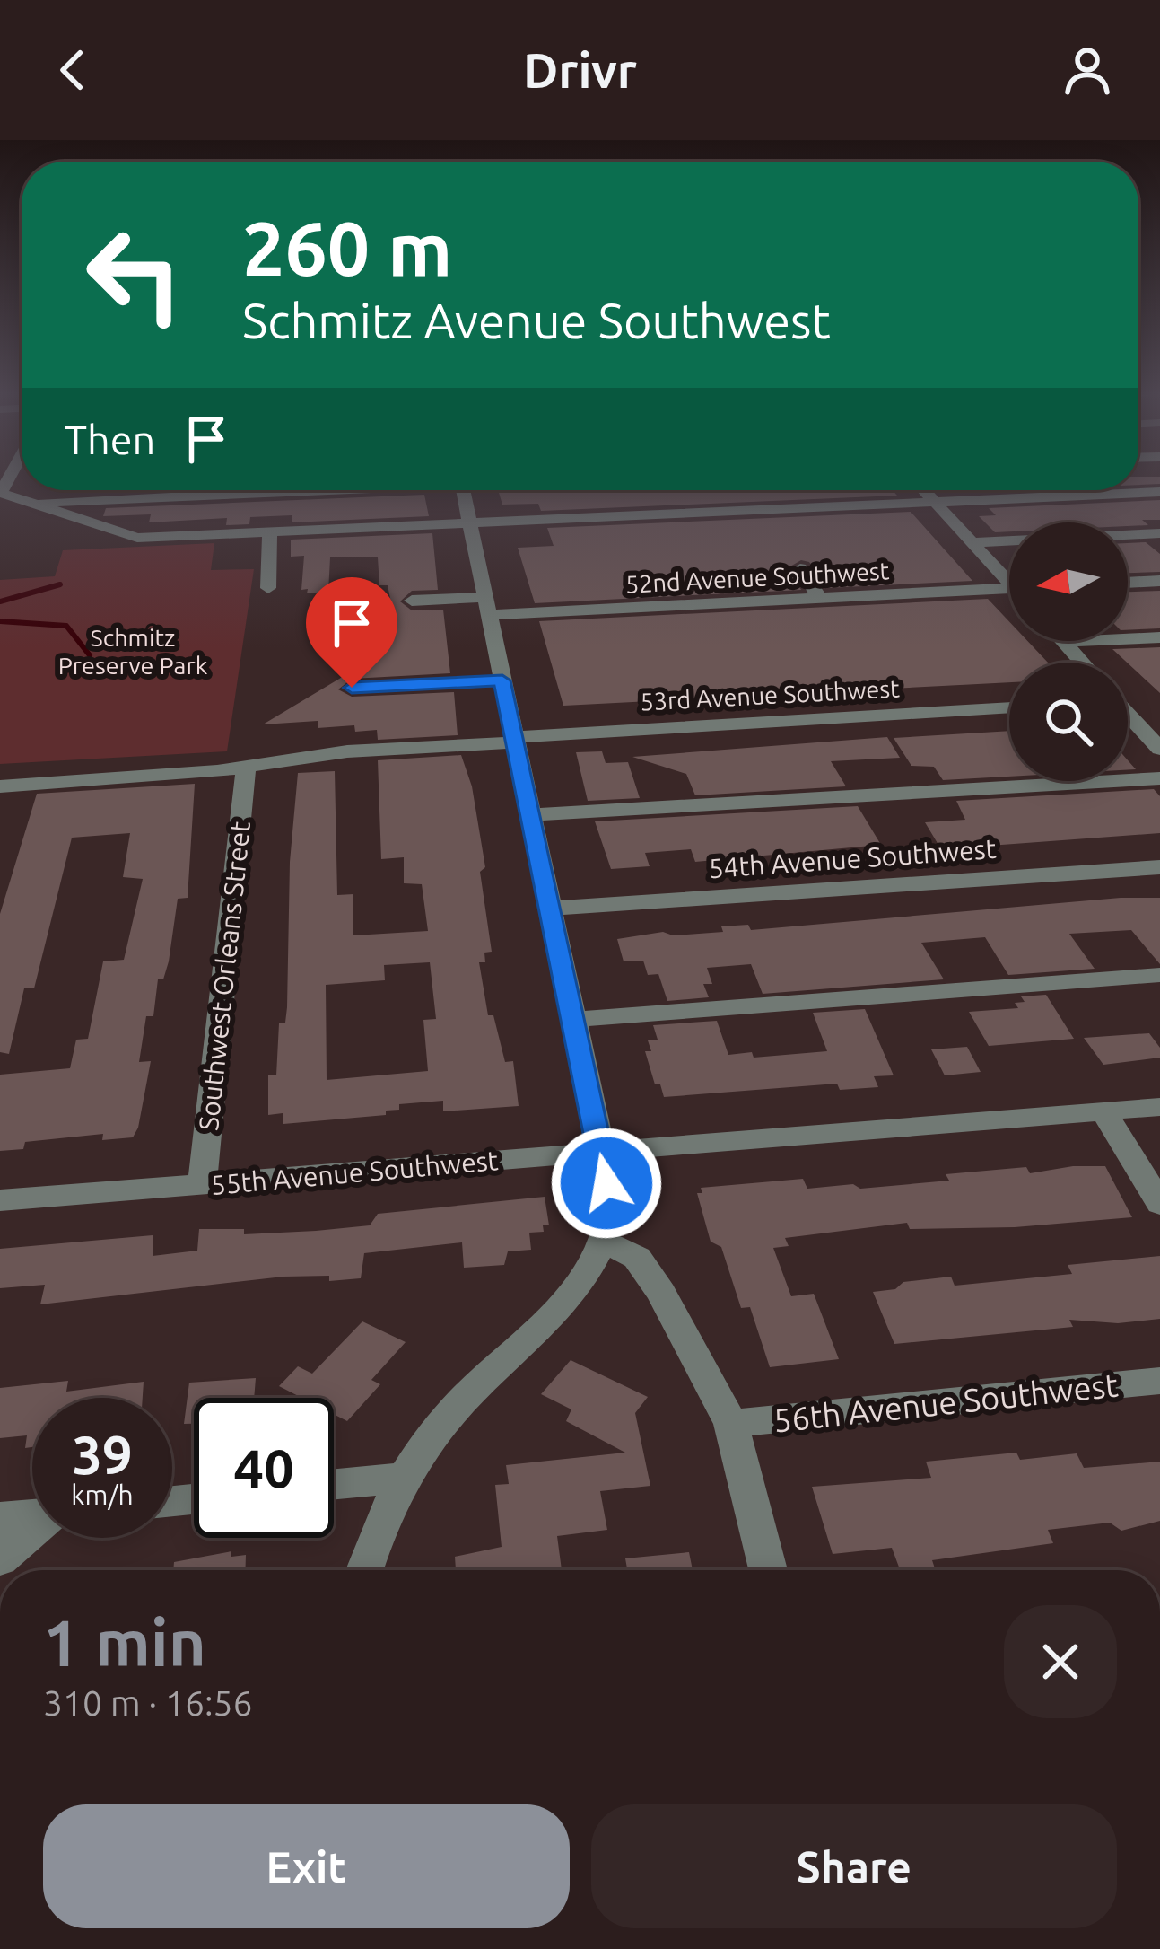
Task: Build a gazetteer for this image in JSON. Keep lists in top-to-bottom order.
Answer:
{
  "streets": {
    "street": [
      "52nd Avenue Southwest",
      "53rd Avenue Southwest",
      "54th Avenue Southwest",
      "Southwest Orleans Street",
      "55th Avenue Southwest",
      "56th Avenue Southwest"
    ]
  },
  "crossings": [
    ["53rd Avenue Southwest", "Southwest Orleans Street"],
    ["Southwest Orleans Street", "55th Avenue Southwest"]
  ],
  "parks": ["Schmitz Preserve Park"],
  "north": "left",
  "page": {
    "header": "Drivr",
    "turn": ["260 m", "Schmitz Avenue Southwest"],
    "then": "Then",
    "speed": "39 km/h",
    "limit": "40",
    "heading": ["1 min", "310 m · 16:56"],
    "buttons": ["Exit", "Share"]
  }
}
